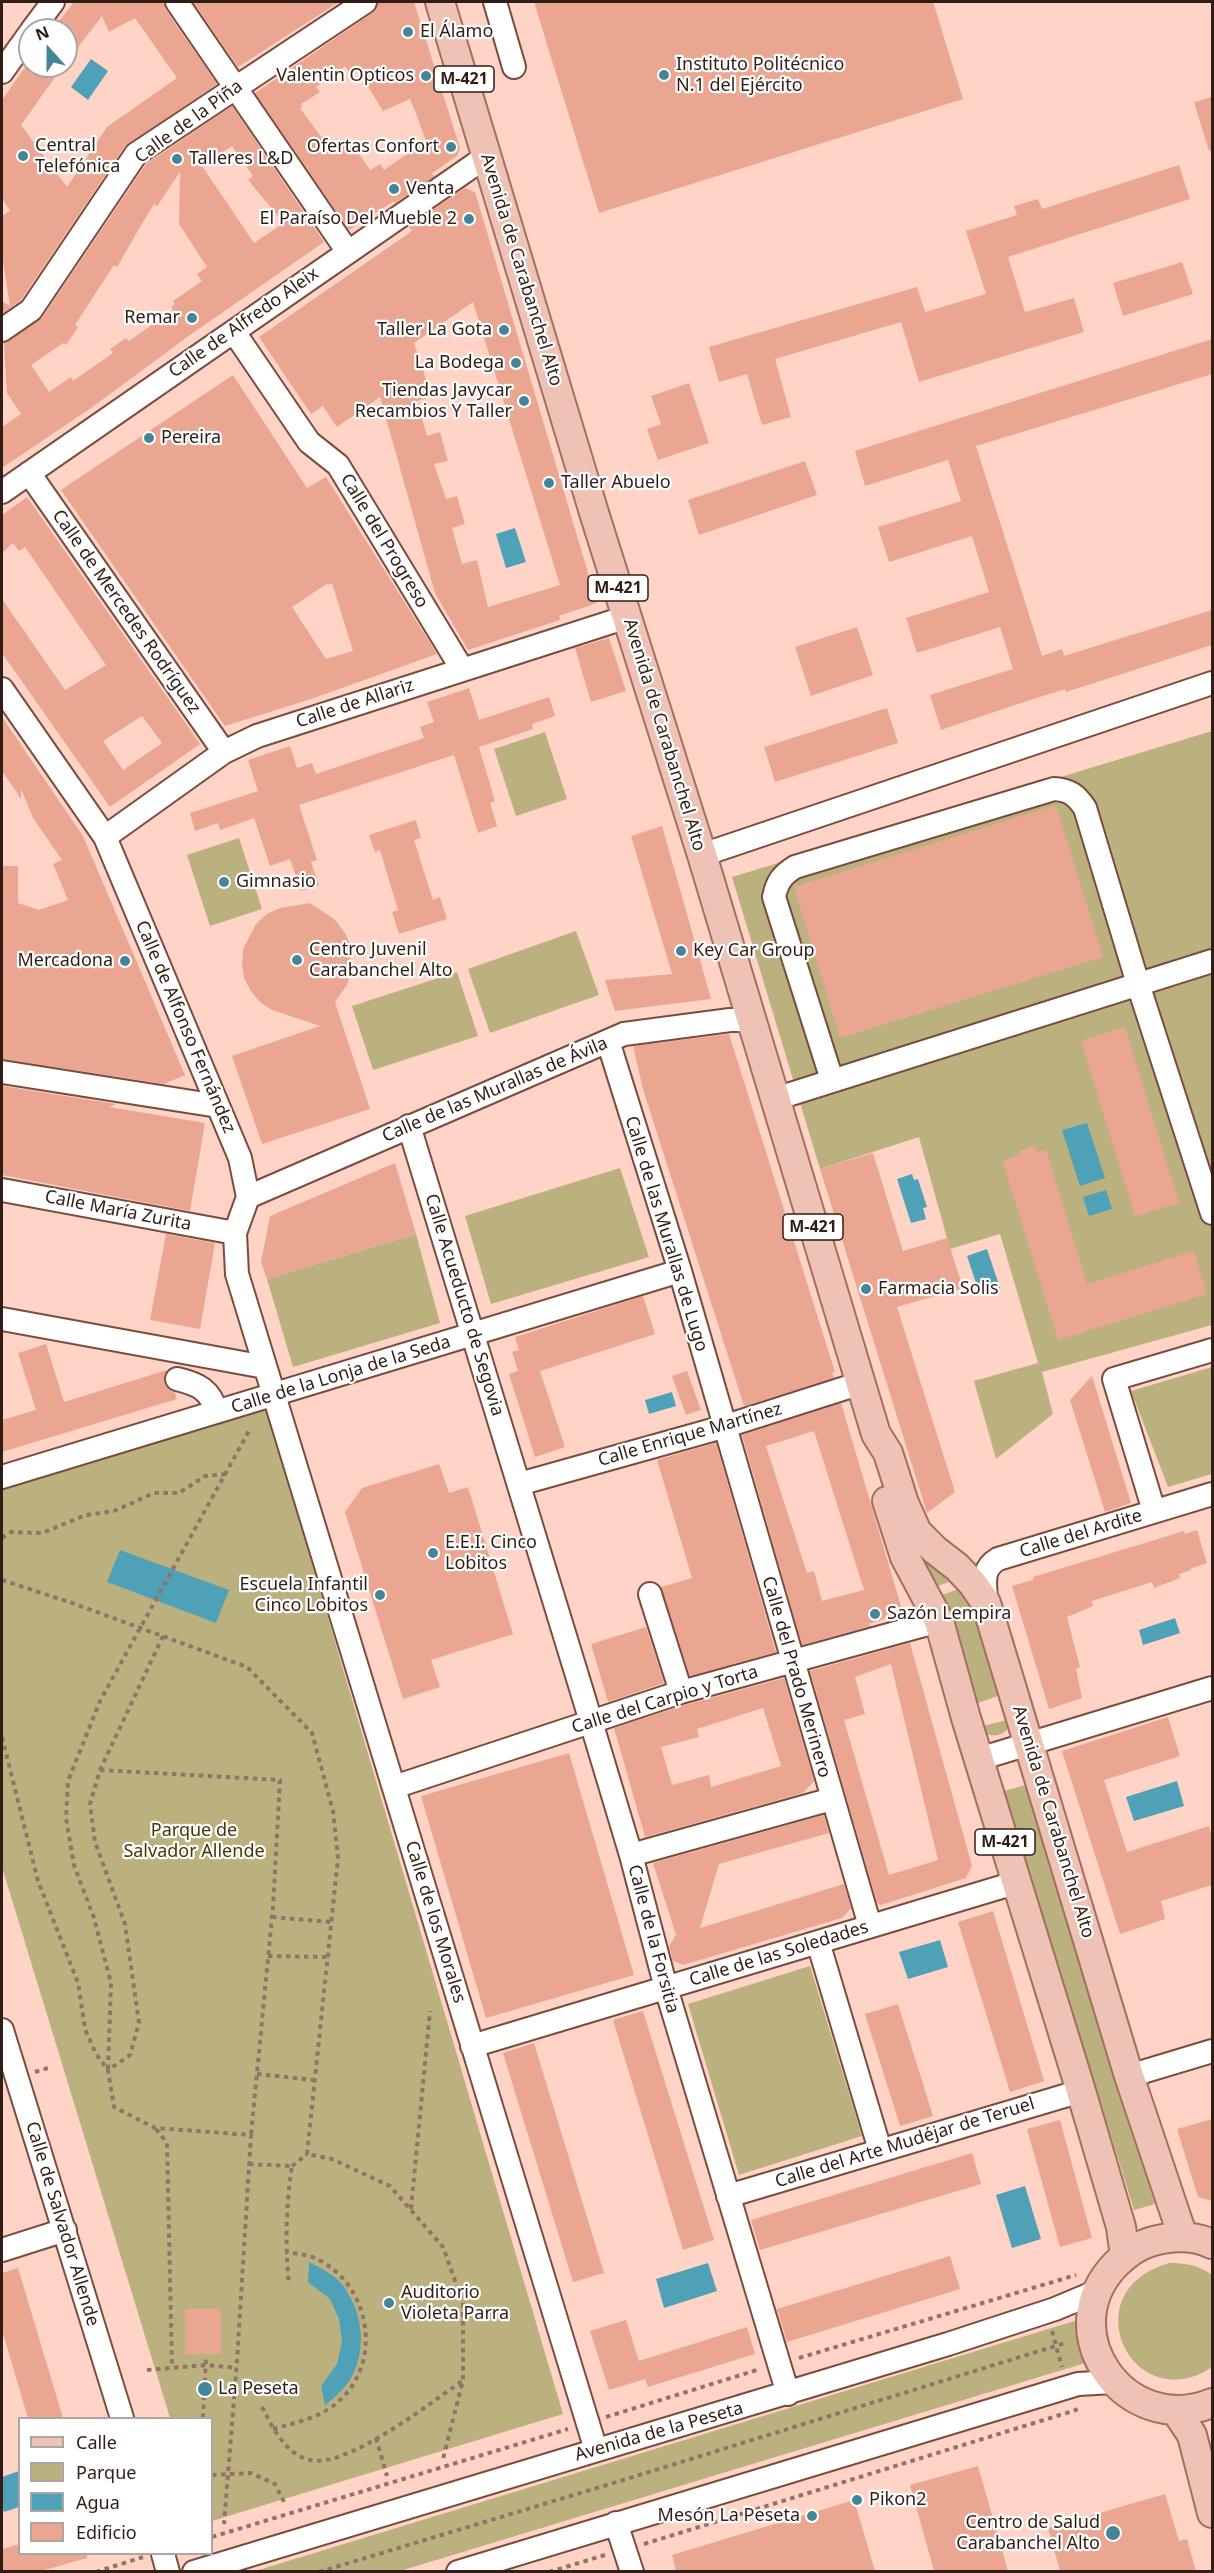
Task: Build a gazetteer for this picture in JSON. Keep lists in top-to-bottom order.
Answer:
{
  "streets": {
    "main road": ["M-421", "Avenida de Carabanchel Alto"],
    "street": [
      "Calle de la Piña",
      "Calle de Alfredo Aleix",
      "Calle del Progreso",
      "Calle de Mercedes Rodríguez",
      "Calle de Allariz",
      "Calle de Alfonso Fernández",
      "Calle de las Murallas de Ávila",
      "Calle María Zurita",
      "Calle de las Murallas de Lugo",
      "Calle Acueducto de Segovia",
      "Calle de la Lonja de la Seda",
      "Calle Enrique Martínez",
      "Calle del Ardite",
      "Calle del Prado Merinero",
      "Calle del Carpio y Torta",
      "Calle de los Morales",
      "Calle de la Forsitia",
      "Calle de las Soledades",
      "Calle del Arte Mudéjar de Teruel",
      "Calle de Salvador Allende",
      "Avenida de la Peseta"
    ]
  },
  "crossings": [
    ["Avenida de Carabanchel Alto", "Calle de Alfredo Aleix"],
    ["Avenida de Carabanchel Alto", "Calle de Allariz"],
    ["Avenida de Carabanchel Alto", "Calle de las Murallas de Ávila"],
    ["Avenida de Carabanchel Alto", "Calle Enrique Martínez"],
    ["Avenida de Carabanchel Alto", "Calle del Ardite"],
    ["Avenida de Carabanchel Alto", "Calle del Carpio y Torta"],
    ["Avenida de Carabanchel Alto", "Calle de las Soledades"],
    ["Avenida de Carabanchel Alto", "Calle del Arte Mudéjar de Teruel"],
    ["Calle de Alfredo Aleix", "Calle del Progreso"],
    ["Calle de Alfredo Aleix", "Calle de Mercedes Rodríguez"],
    ["Calle del Progreso", "Calle de Allariz"],
    ["Calle de Mercedes Rodríguez", "Calle de Allariz"],
    ["Calle de Allariz", "Calle de Alfonso Fernández"],
    ["Calle de Alfonso Fernández", "Calle de las Murallas de Ávila"],
    ["Calle de las Murallas de Ávila", "Calle de las Murallas de Lugo"],
    ["Calle de las Murallas de Ávila", "Calle Acueducto de Segovia"],
    ["Calle de las Murallas de Lugo", "Calle de la Lonja de la Seda"],
    ["Calle de las Murallas de Lugo", "Calle Enrique Martínez"],
    ["Calle de las Murallas de Lugo", "Calle del Prado Merinero"],
    ["Calle Acueducto de Segovia", "Calle de la Lonja de la Seda"],
    ["Calle Acueducto de Segovia", "Calle Enrique Martínez"],
    ["Calle Acueducto de Segovia", "Calle de la Forsitia"],
    ["Calle de la Lonja de la Seda", "Calle de los Morales"],
    ["Calle Enrique Martínez", "Calle del Prado Merinero"],
    ["Calle Enrique Martínez", "Calle de la Forsitia"],
    ["Calle del Prado Merinero", "Calle del Carpio y Torta"],
    ["Calle del Prado Merinero", "Calle de las Soledades"],
    ["Calle del Carpio y Torta", "Calle de los Morales"],
    ["Calle del Carpio y Torta", "Calle de la Forsitia"],
    ["Calle de los Morales", "Calle de las Soledades"],
    ["Calle de los Morales", "Avenida de la Peseta"],
    ["Calle de la Forsitia", "Calle de las Soledades"],
    ["Calle de la Forsitia", "Calle del Arte Mudéjar de Teruel"],
    ["Calle de la Forsitia", "Avenida de la Peseta"]
  ],
  "parks": ["Parque de Salvador Allende"],
  "places": [
    "El Álamo",
    "Instituto Politécnico N.1 del Ejército",
    "Valentin Opticos",
    "Ofertas Confort",
    "Central Telefónica",
    "Talleres L&D",
    "Venta",
    "El Paraíso Del Mueble 2",
    "Remar",
    "Taller La Gota",
    "La Bodega",
    "Tiendas Javycar Recambios Y Taller",
    "Pereira",
    "Taller Abuelo",
    "Gimnasio",
    "Key Car Group",
    "Centro Juvenil Carabanchel Alto",
    "Mercadona",
    "Farmacia Solis",
    "E.E.I. Cinco Lobitos",
    "Escuela Infantil Cinco Lobitos",
    "Sazón Lempira",
    "Auditorio Violeta Parra",
    "La Peseta",
    "Pikon2",
    "Mesón La Peseta",
    "Centro de Salud Carabanchel Alto"
  ],
  "legend": [
    "Calle",
    "Parque",
    "Agua",
    "Edificio"
  ],
  "north": "top"
}
